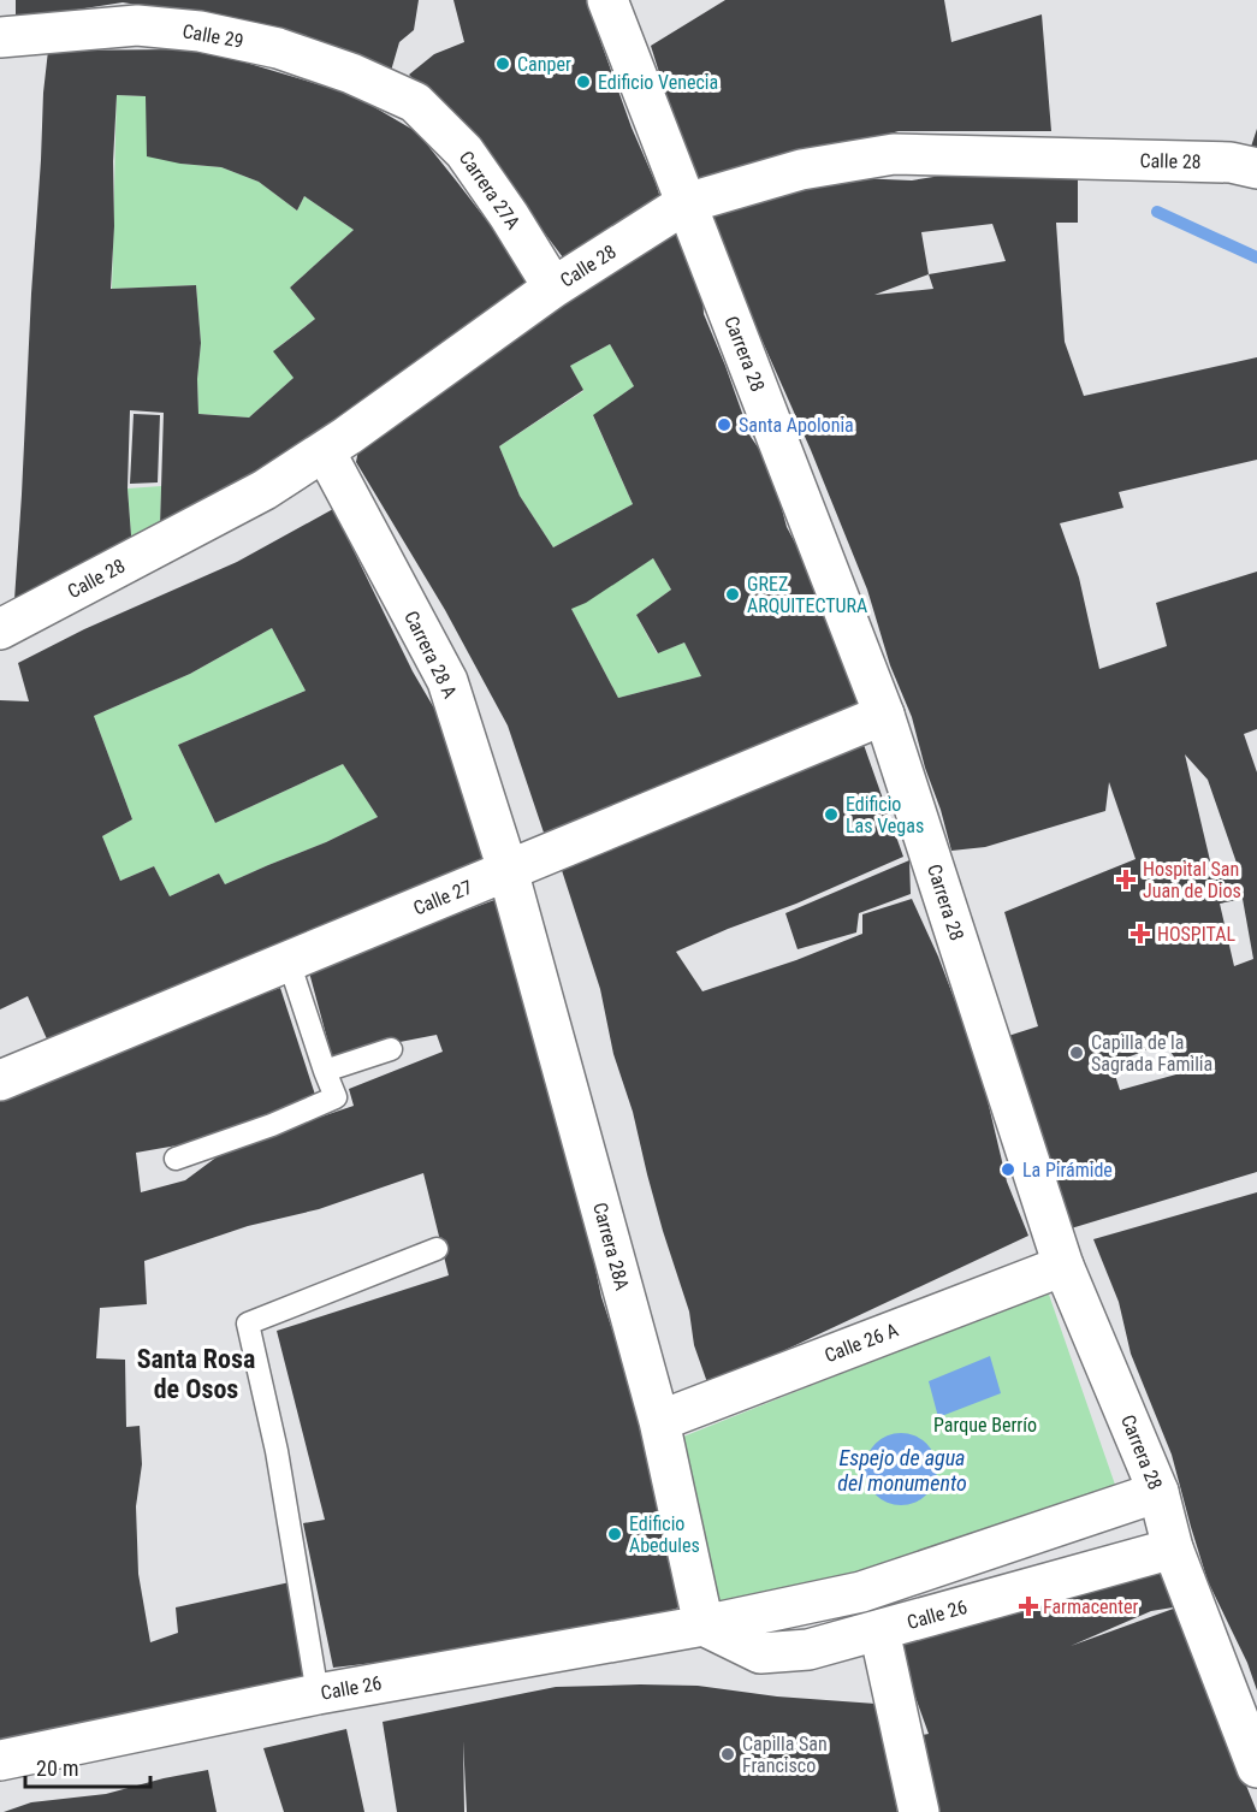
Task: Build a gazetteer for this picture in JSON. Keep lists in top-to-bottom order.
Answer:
{
  "streets": {
    "street": [
      "Calle 29",
      "Calle 28",
      "Carrera 27A",
      "Carrera 28",
      "Carrera 28 A",
      "Calle 27",
      "Carrera 28A",
      "Calle 26 A",
      "Calle 26"
    ]
  },
  "crossings": [
    ["Calle 29", "Carrera 27A"],
    ["Calle 28", "Carrera 27A"],
    ["Calle 28", "Carrera 28"],
    ["Calle 28", "Carrera 28 A"],
    ["Carrera 28", "Calle 27"],
    ["Carrera 28", "Calle 26 A"],
    ["Carrera 28", "Calle 26"],
    ["Carrera 28 A", "Calle 27"],
    ["Carrera 28 A", "Carrera 28A"],
    ["Calle 27", "Carrera 28A"],
    ["Carrera 28A", "Calle 26 A"],
    ["Carrera 28A", "Calle 26"]
  ],
  "districts": ["Santa Rosa de Osos"],
  "water": ["Espejo de agua del monumento"],
  "parks": ["Parque Berrío"],
  "places": {
    "other": [
      "Canper",
      "Edificio Venecia",
      "Santa Apolonia",
      "GREZ ARQUITECTURA",
      "Edificio Las Vegas",
      "Capilla de la Sagrada Familia",
      "La Pirámide",
      "Edificio Abedules",
      "Capilla San Francisco"
    ],
    "health": ["Hospital San Juan de Dios", "HOSPITAL", "Farmacenter"]
  },
  "scale_bar": "20 m"
}
